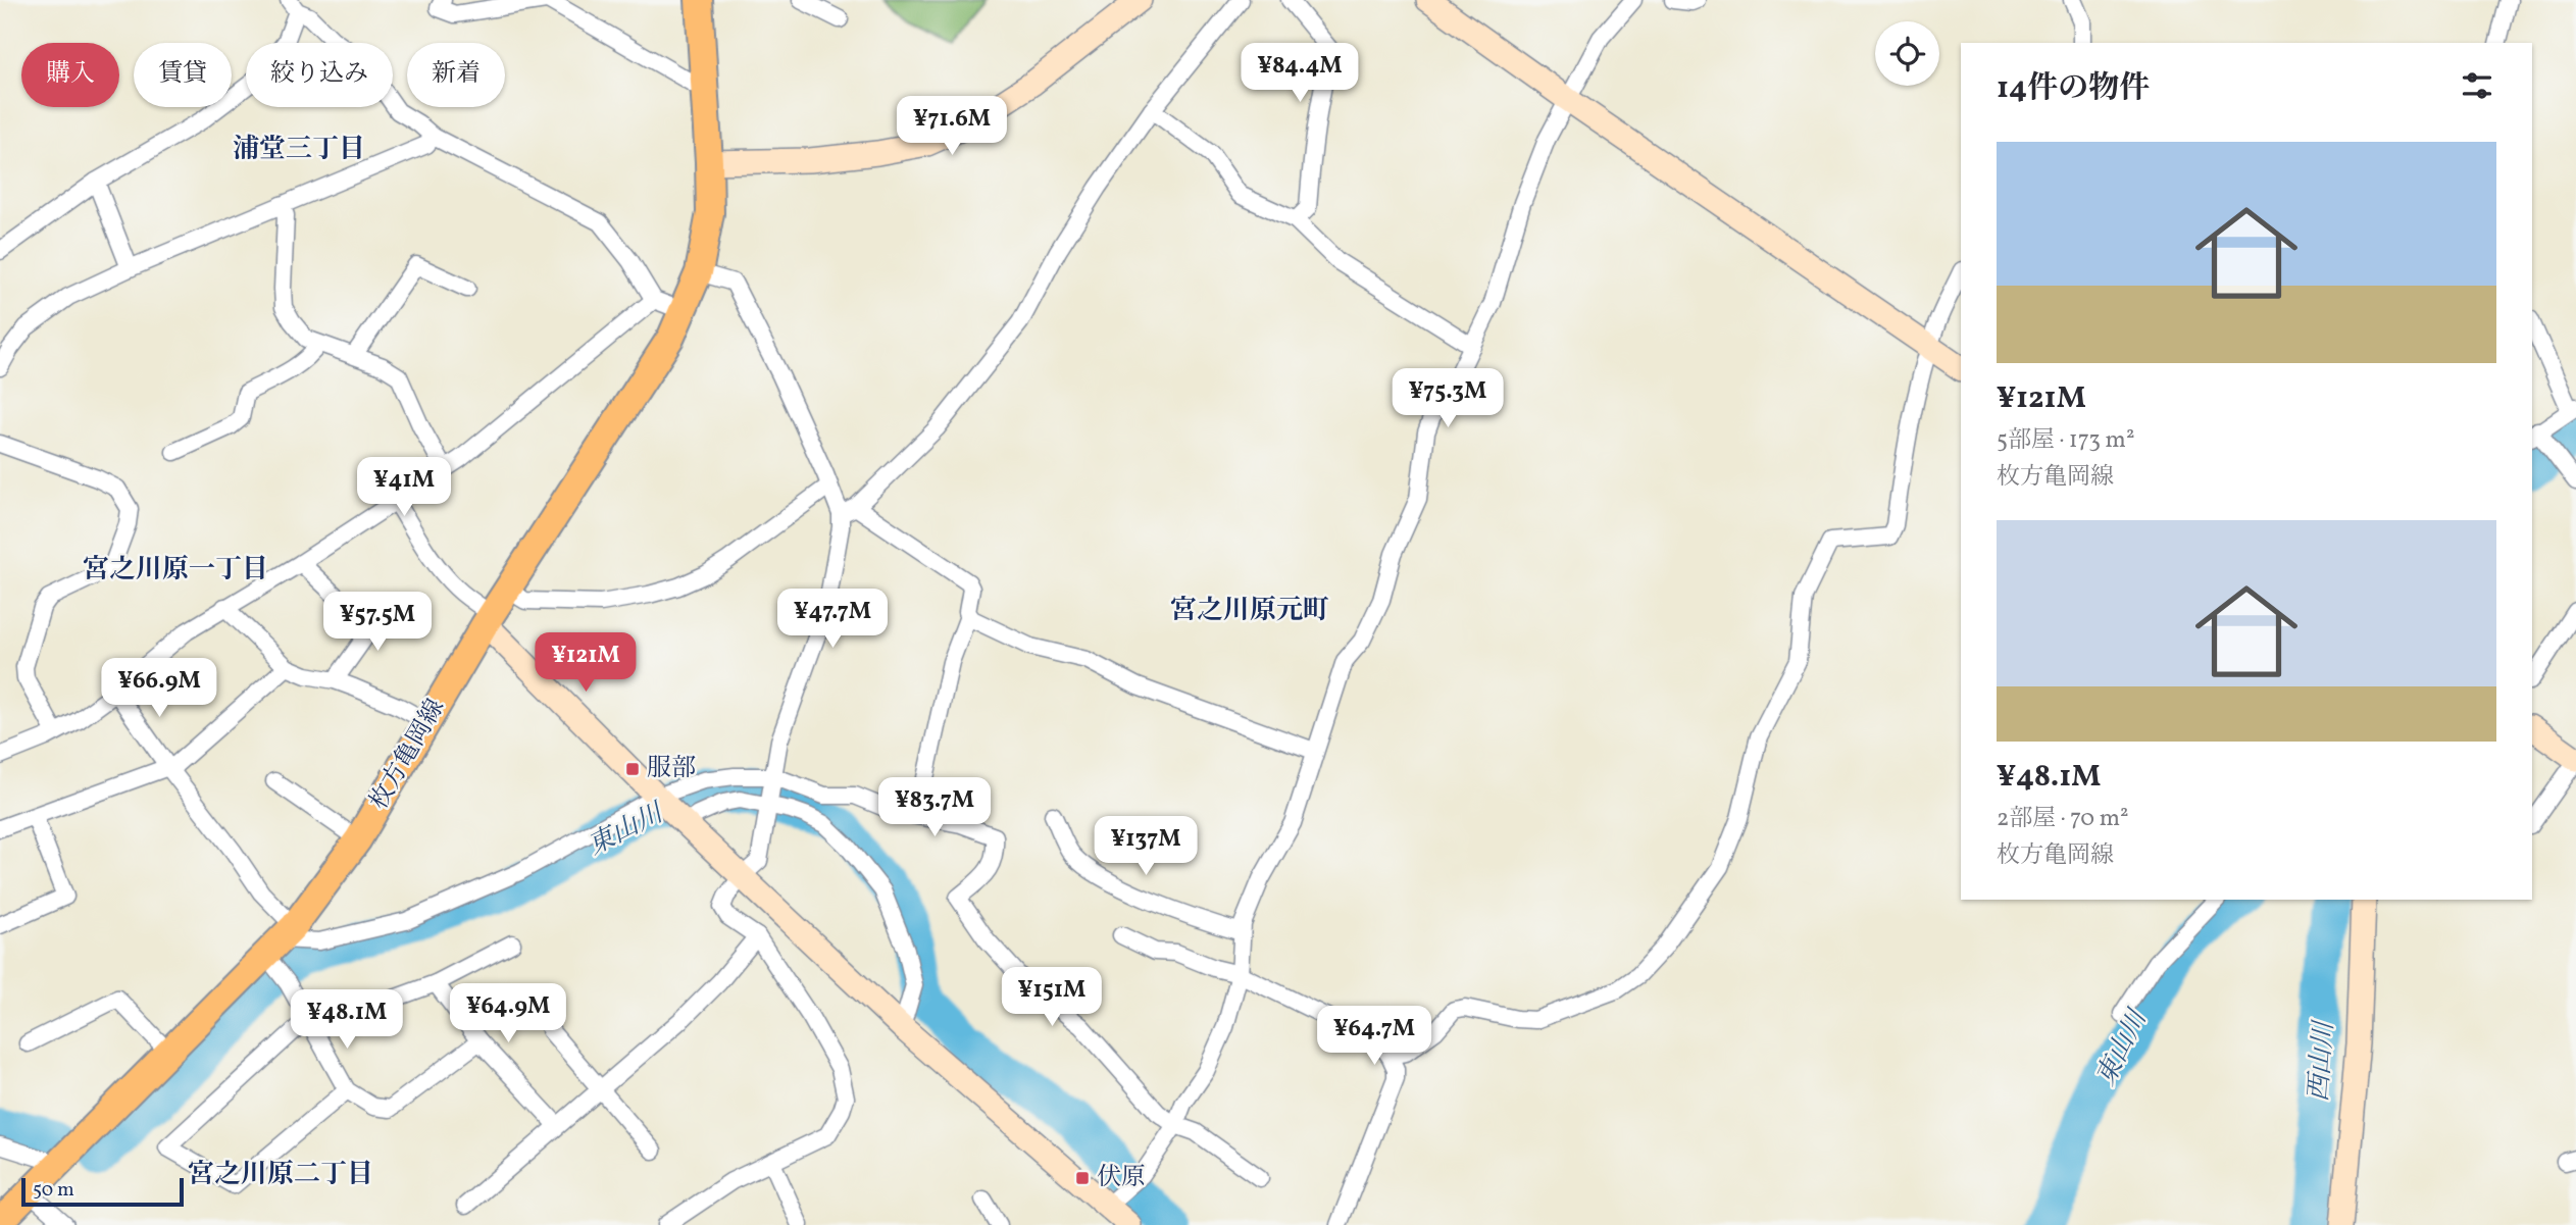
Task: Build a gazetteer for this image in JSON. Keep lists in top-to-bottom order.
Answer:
{
  "streets": {
    "main road": ["枚方亀岡線"]
  },
  "districts": [
    "浦堂三丁目",
    "宮之川原一丁目",
    "宮之川原元町",
    "宮之川原二丁目"
  ],
  "water": ["東山川", "西山川"],
  "places": {
    "transit": ["服部", "伏原"]
  },
  "scale_bar": "50 m",
  "page": {
    "price": [
      "¥84.4M",
      "¥71.6M",
      "¥75.3M",
      "¥41M",
      "¥47.7M",
      "¥57.5M",
      "¥121M",
      "¥66.9M",
      "¥83.7M",
      "¥137M",
      "¥151M",
      "¥64.9M",
      "¥48.1M",
      "¥64.7M"
    ],
    "chip": [
      "購入",
      "賃貸",
      "絞り込み",
      "新着"
    ],
    "heading": "14件の物件",
    "list": [
      {
        "name": "¥121M",
        "note": "5部屋 · 173 m² · 枚方亀岡線"
      },
      {
        "name": "¥48.1M",
        "note": "2部屋 · 70 m² · 枚方亀岡線"
      }
    ],
    "scale": "50 m"
  }
}
